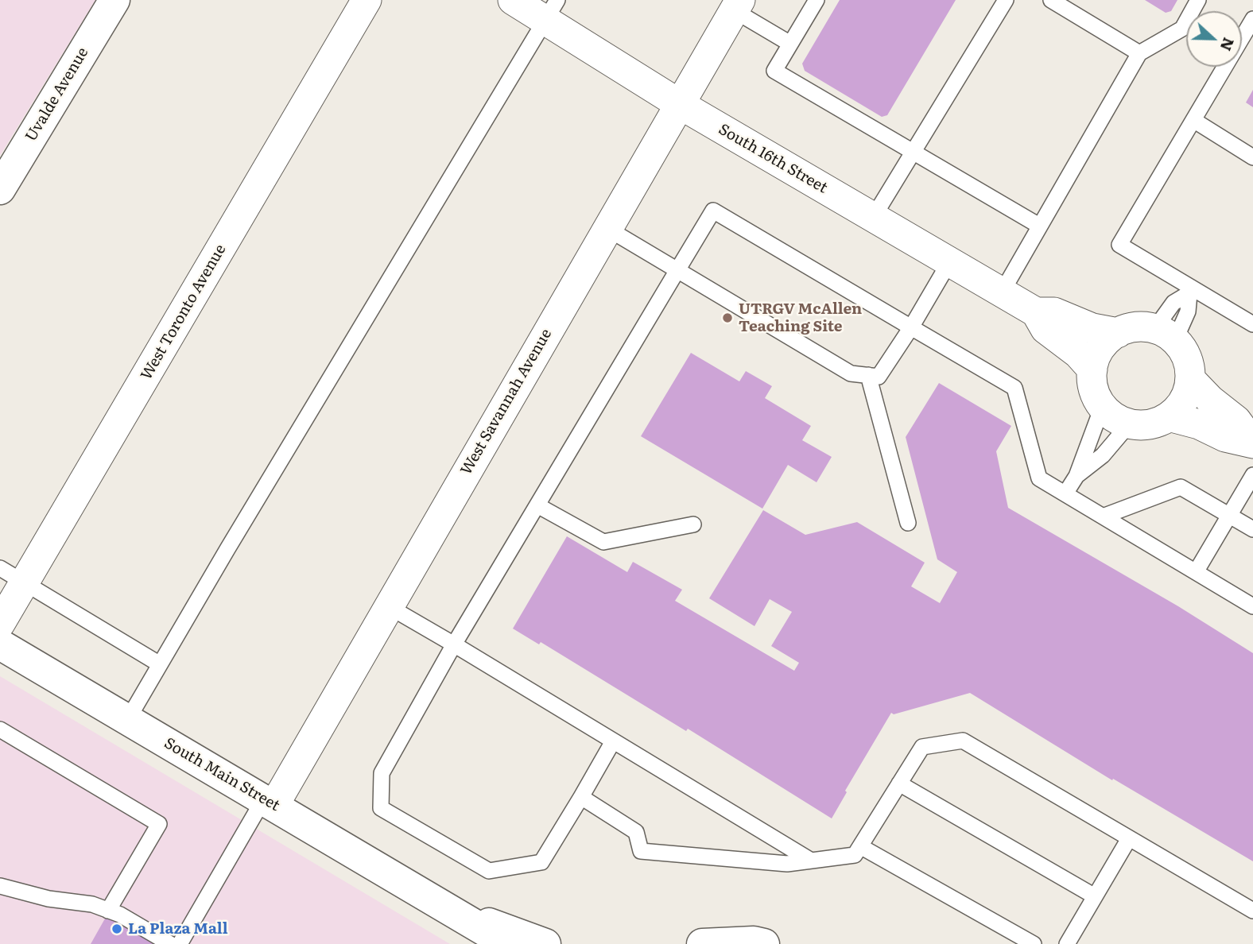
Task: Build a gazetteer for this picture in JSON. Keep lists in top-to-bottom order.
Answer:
{
  "streets": {
    "street": [
      "Uvalde Avenue",
      "South 16th Street",
      "West Toronto Avenue",
      "West Savannah Avenue",
      "South Main Street"
    ]
  },
  "crossings": [
    ["South 16th Street", "West Savannah Avenue"],
    ["West Savannah Avenue", "South Main Street"]
  ],
  "places": ["UTRGV McAllen Teaching Site", "La Plaza Mall"],
  "north": "right"
}
